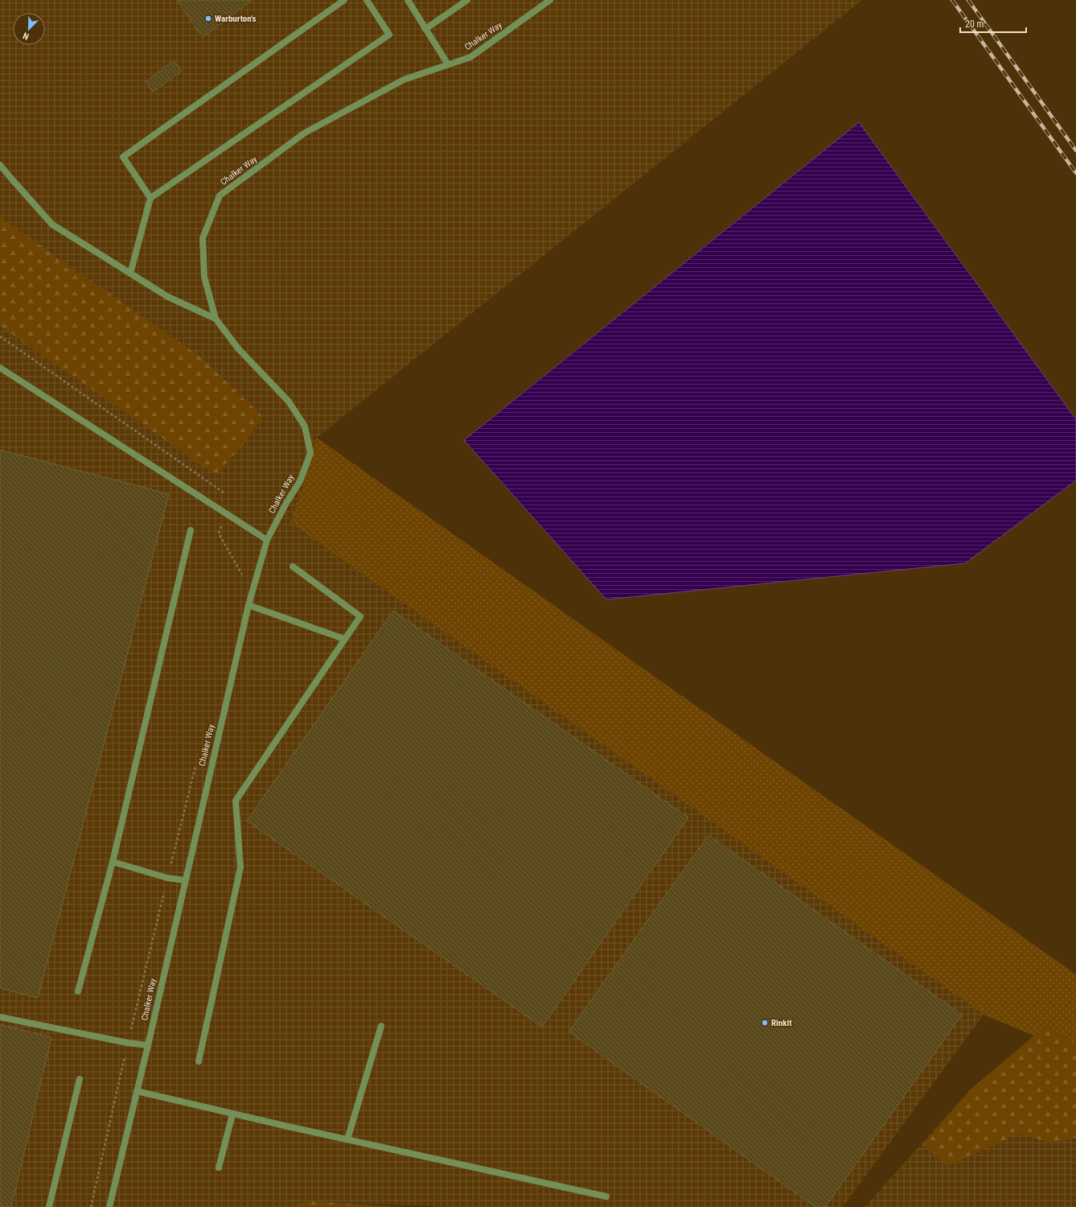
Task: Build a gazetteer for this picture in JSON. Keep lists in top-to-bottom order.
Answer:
{
  "streets": {
    "street": ["Chalker Way"]
  },
  "places": ["Warburton's", "Rinkit"],
  "scale_bar": "20 m",
  "north": "bottom left"
}
